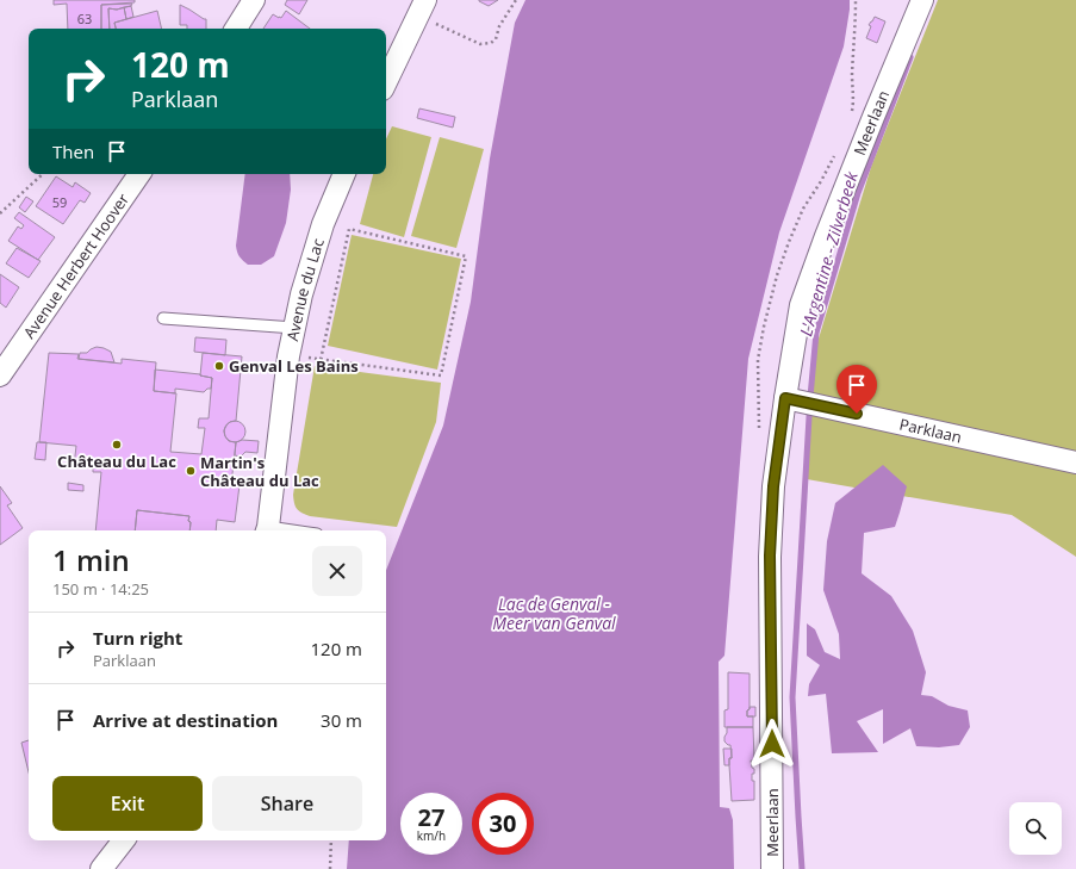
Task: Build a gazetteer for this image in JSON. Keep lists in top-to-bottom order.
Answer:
{
  "streets": {
    "street": [
      "Meerlaan",
      "Avenue Herbert Hoover",
      "Avenue du Lac",
      "Parklaan"
    ]
  },
  "crossings": [
    ["Meerlaan", "Parklaan"]
  ],
  "water": ["L'Argentine - Zilverbeek", "Lac de Genval - Meer van Genval"],
  "places": ["Genval Les Bains", "Château du Lac", "Martin's Château du Lac"],
  "house_numbers": ["63", "59"],
  "page": {
    "turn": ["120 m", "Parklaan"],
    "then": "Then",
    "heading": ["1 min", "150 m · 14:25"],
    "list": [
      {
        "name": "Turn right",
        "note": "Parklaan",
        "value": "120 m"
      },
      {
        "name": "Arrive at destination",
        "value": "30 m"
      }
    ],
    "buttons": ["Exit", "Share"],
    "speed": "27 km/h",
    "limit": "30"
  }
}
